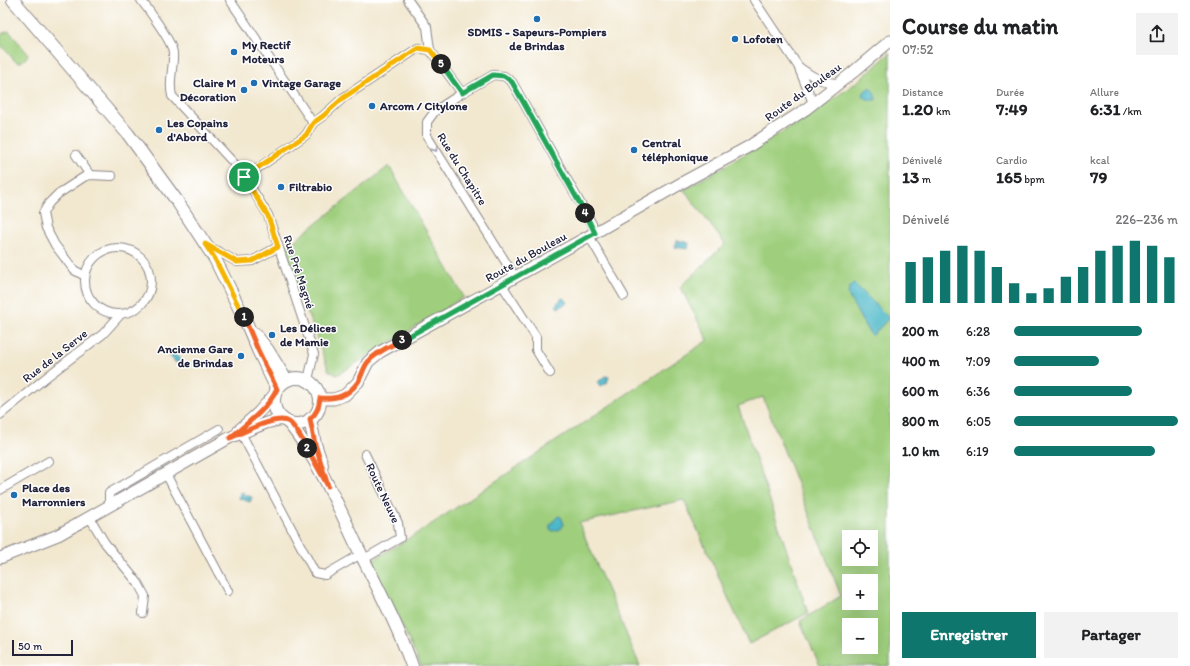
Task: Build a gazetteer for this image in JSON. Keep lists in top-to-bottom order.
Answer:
{
  "streets": {
    "main road": ["Route du Bouleau"],
    "street": [
      "Rue du Chapitre",
      "Rue Pré Magné",
      "Rue de la Serve",
      "Route Neuve"
    ]
  },
  "crossings": [
    ["Route du Bouleau", "Rue du Chapitre"],
    ["Route du Bouleau", "Rue Pré Magné"]
  ],
  "one_way": ["Rue du Chapitre"],
  "places": [
    "SDMIS - Sapeurs-Pompiers de Brindas",
    "Lofoten",
    "My Rectif Moteurs",
    "Vintage Garage",
    "Claire M Décoration",
    "Arcom / Citylone",
    "Les Copains d'Abord",
    "Central téléphonique",
    "Filtrabio",
    "Les Délices de Mamie",
    "Ancienne Gare de Brindas",
    "Place des Marronniers"
  ],
  "scale_bar": "50 m",
  "page": {
    "heading": ["Course du matin", "07:52"],
    "pins": [
      "5",
      "4",
      "1",
      "3",
      "2"
    ],
    "stats": [
      ["Distance", "1.20 km"],
      ["Durée", "7:49"],
      ["Allure", "6:31 /km"],
      ["Dénivelé", "13 m"],
      ["Cardio", "165 bpm"],
      ["kcal", "79"]
    ],
    "chart": ["Dénivelé", "226–236 m"],
    "list": [
      {
        "name": "200 m",
        "note": "6:28"
      },
      {
        "name": "400 m",
        "note": "7:09"
      },
      {
        "name": "600 m",
        "note": "6:36"
      },
      {
        "name": "800 m",
        "note": "6:05"
      },
      {
        "name": "1.0 km",
        "note": "6:19"
      }
    ],
    "map_buttons": ["+", "−"],
    "buttons": ["Enregistrer", "Partager"],
    "scale": "50 m"
  }
}
